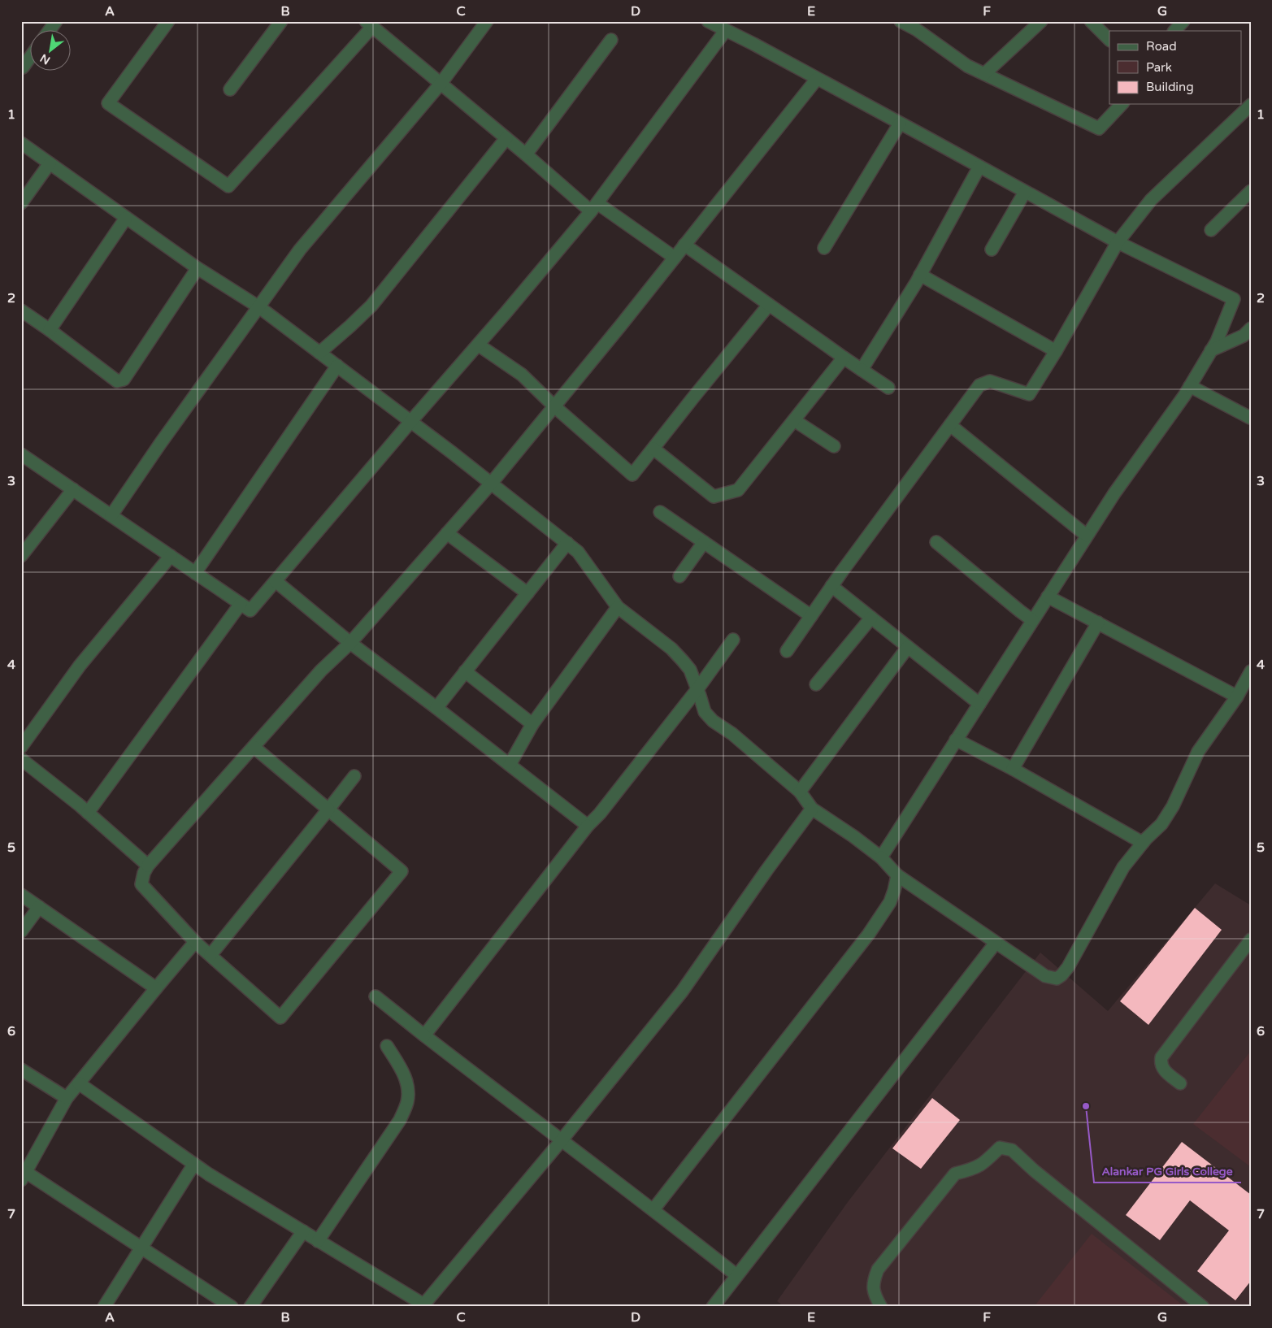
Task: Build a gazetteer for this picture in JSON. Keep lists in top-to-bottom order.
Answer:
{
  "places": ["Alankar PG Girls College"],
  "legend": ["Road", "Park", "Building"],
  "north": "bottom left",
  "grid": {
    "columns": [
      "A",
      "B",
      "C",
      "D",
      "E",
      "F",
      "G"
    ],
    "rows": [
      "1",
      "2",
      "3",
      "4",
      "5",
      "6",
      "7"
    ]
  }
}
